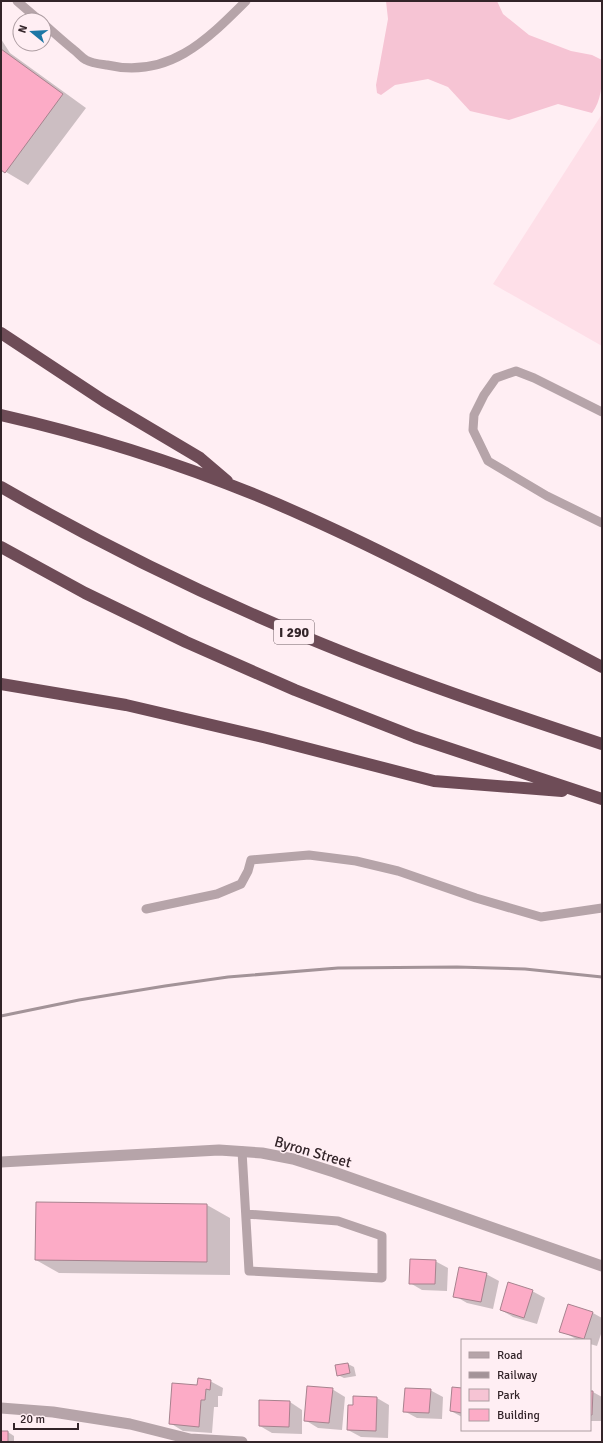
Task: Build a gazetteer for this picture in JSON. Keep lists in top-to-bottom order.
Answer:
{
  "streets": {
    "highway": ["I 290"],
    "street": ["Byron Street"]
  },
  "legend": [
    "Road",
    "Railway",
    "Park",
    "Building"
  ],
  "scale_bar": "20 m",
  "north": "left"
}
